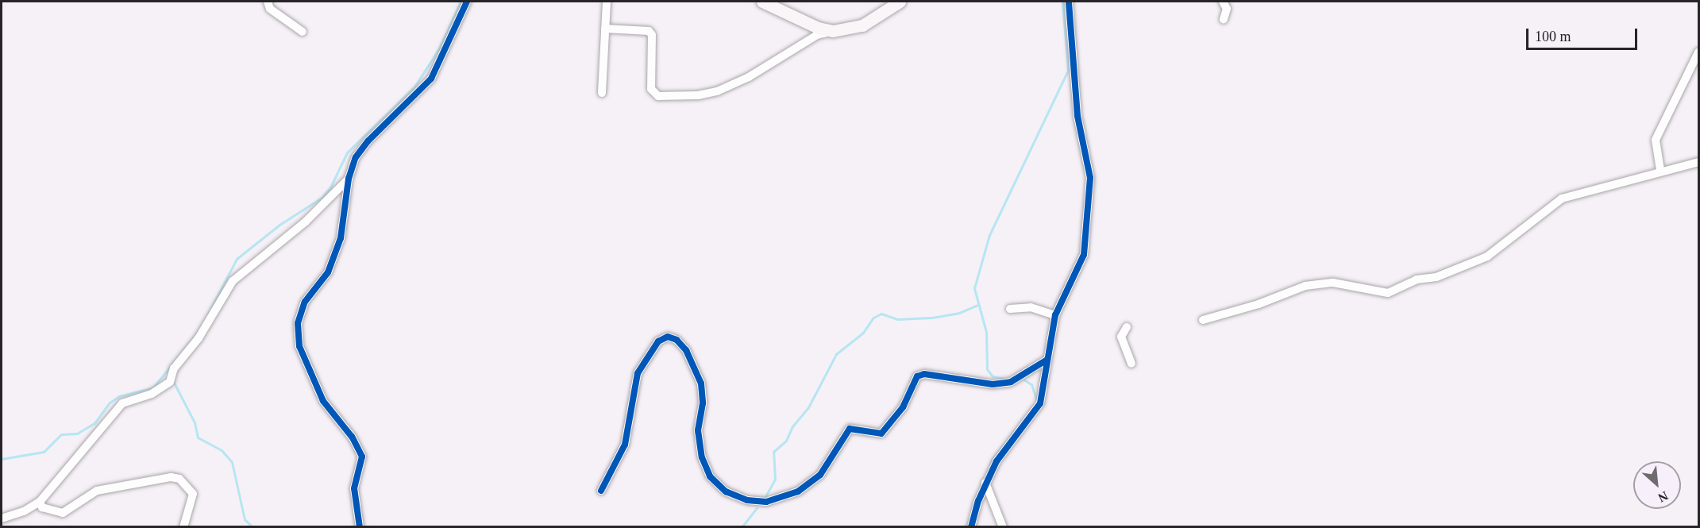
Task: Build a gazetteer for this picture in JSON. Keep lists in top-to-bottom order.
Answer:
{
  "scale_bar": "100 m",
  "north": "bottom right"
}
